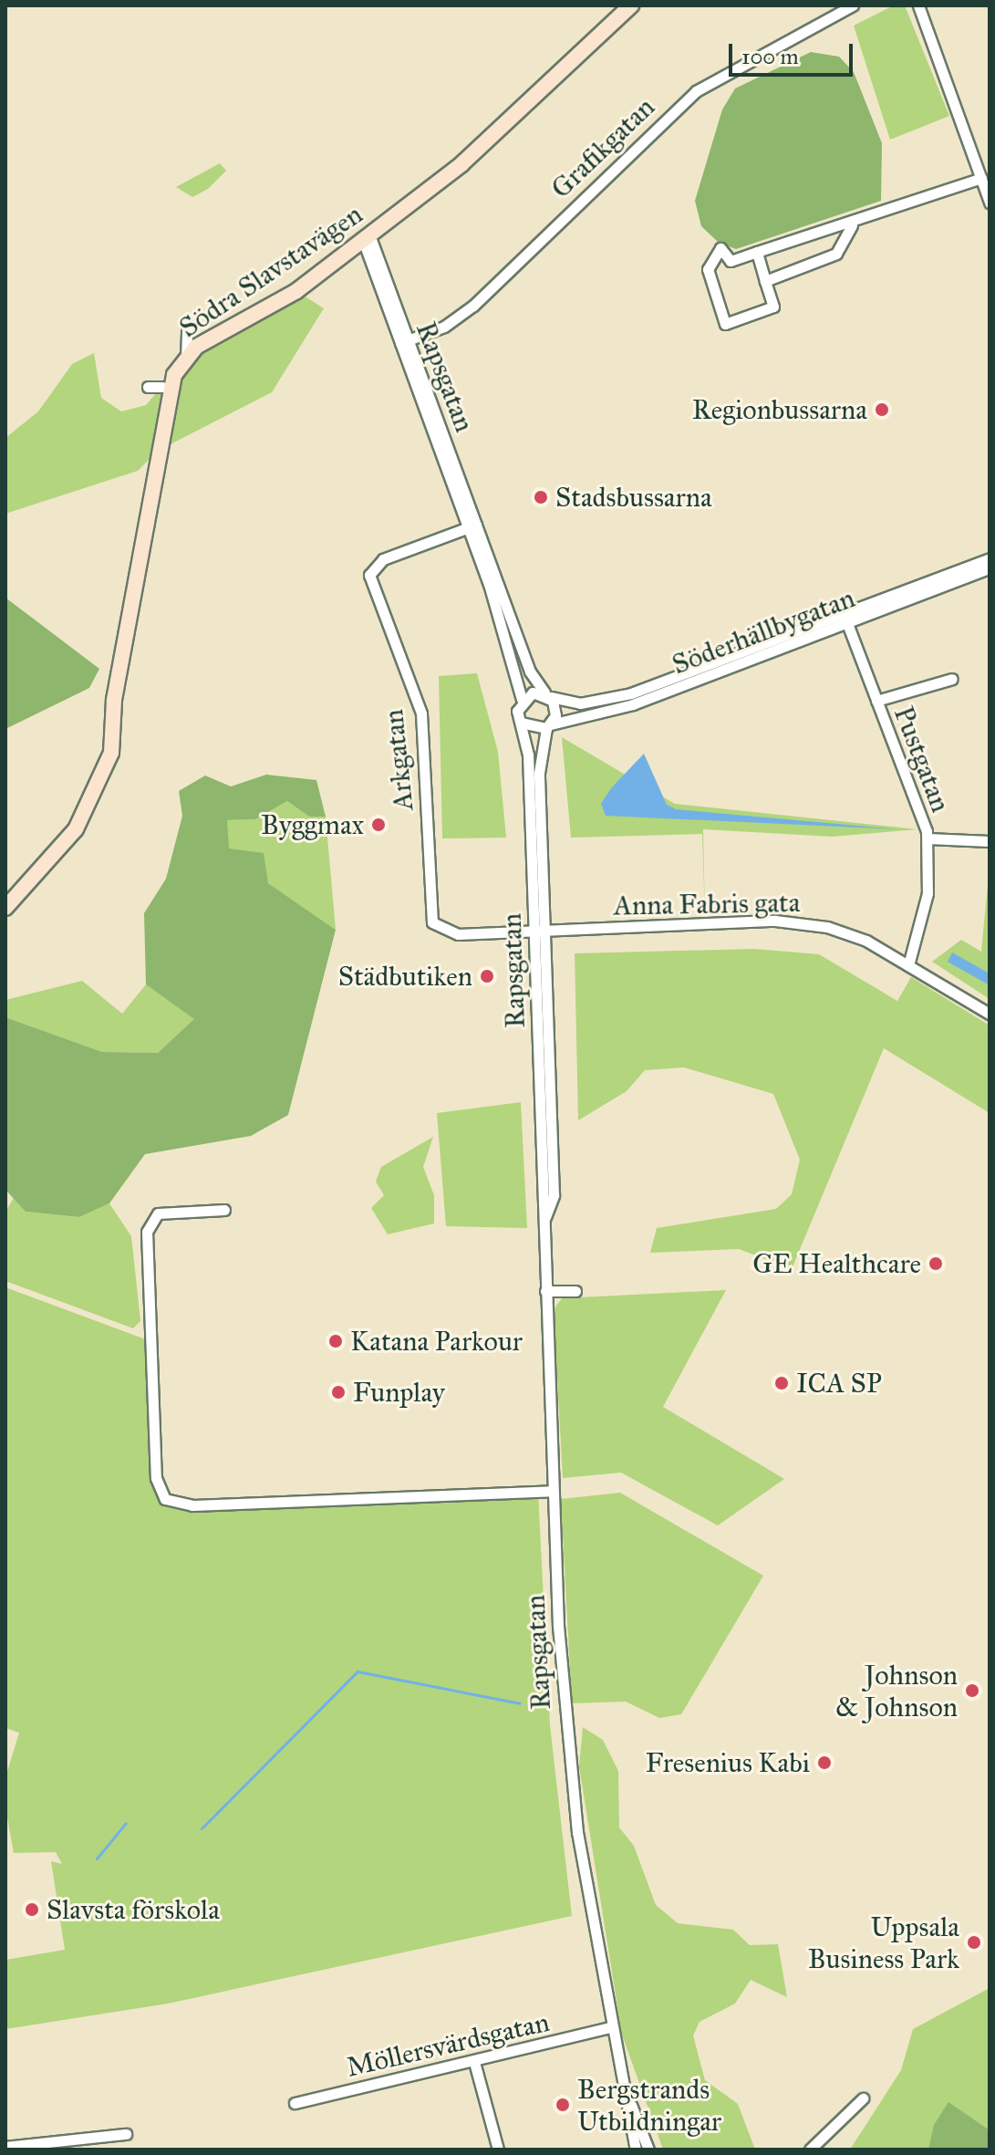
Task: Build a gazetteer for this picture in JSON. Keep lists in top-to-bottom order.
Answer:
{
  "streets": {
    "street": [
      "Grafikgatan",
      "Södra Slavstavägen",
      "Rapsgatan",
      "Söderhällbygatan",
      "Pustgatan",
      "Arkgatan",
      "Anna Fabris gata",
      "Möllersvärdsgatan"
    ]
  },
  "crossings": [
    ["Grafikgatan", "Rapsgatan"],
    ["Södra Slavstavägen", "Rapsgatan"],
    ["Rapsgatan", "Söderhällbygatan"],
    ["Rapsgatan", "Arkgatan"],
    ["Rapsgatan", "Anna Fabris gata"],
    ["Rapsgatan", "Möllersvärdsgatan"],
    ["Söderhällbygatan", "Pustgatan"],
    ["Pustgatan", "Anna Fabris gata"],
    ["Arkgatan", "Anna Fabris gata"]
  ],
  "places": [
    "Regionbussarna",
    "Stadsbussarna",
    "Byggmax",
    "Städbutiken",
    "GE Healthcare",
    "Katana Parkour",
    "ICA SP",
    "Funplay",
    "Johnson & Johnson",
    "Fresenius Kabi",
    "Slavsta förskola",
    "Uppsala Business Park",
    "Bergstrands Utbildningar"
  ],
  "scale_bar": "100 m"
}
